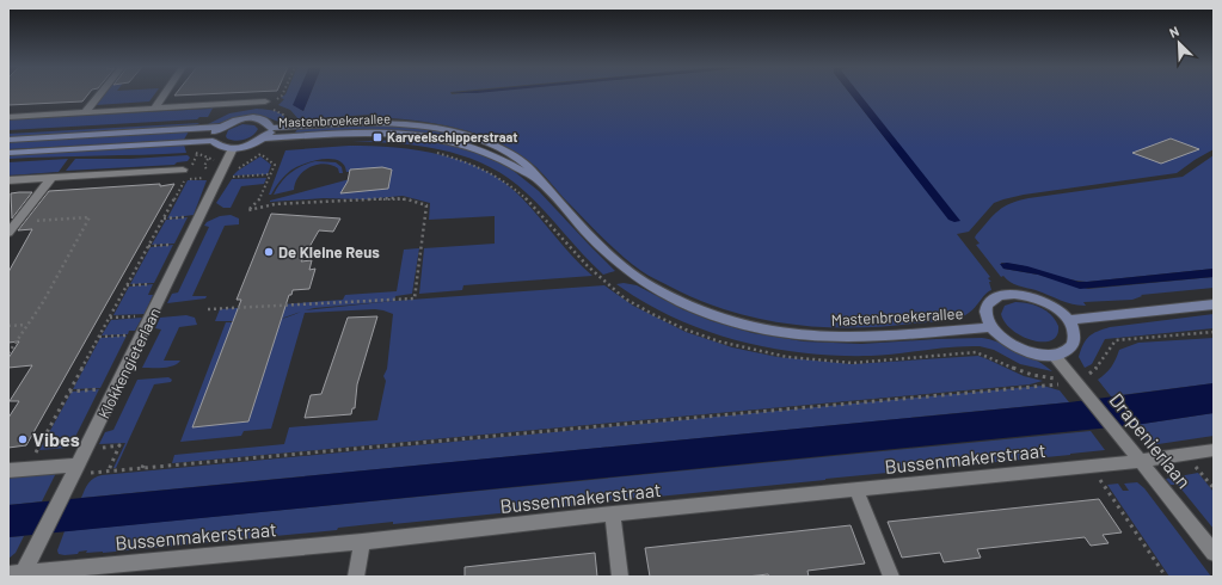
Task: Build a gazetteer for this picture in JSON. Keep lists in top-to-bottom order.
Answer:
{
  "streets": {
    "main road": ["Mastenbroekerallee"],
    "street": ["Klokkengieterlaan", "Drapenierlaan", "Bussenmakerstraat"]
  },
  "crossings": [
    ["Mastenbroekerallee", "Klokkengieterlaan"],
    ["Mastenbroekerallee", "Drapenierlaan"],
    ["Klokkengieterlaan", "Bussenmakerstraat"],
    ["Drapenierlaan", "Bussenmakerstraat"]
  ],
  "places": {
    "transit": ["Karveelschipperstraat"],
    "other": ["De Kleine Reus", "Vibes"]
  },
  "north": "top left"
}
